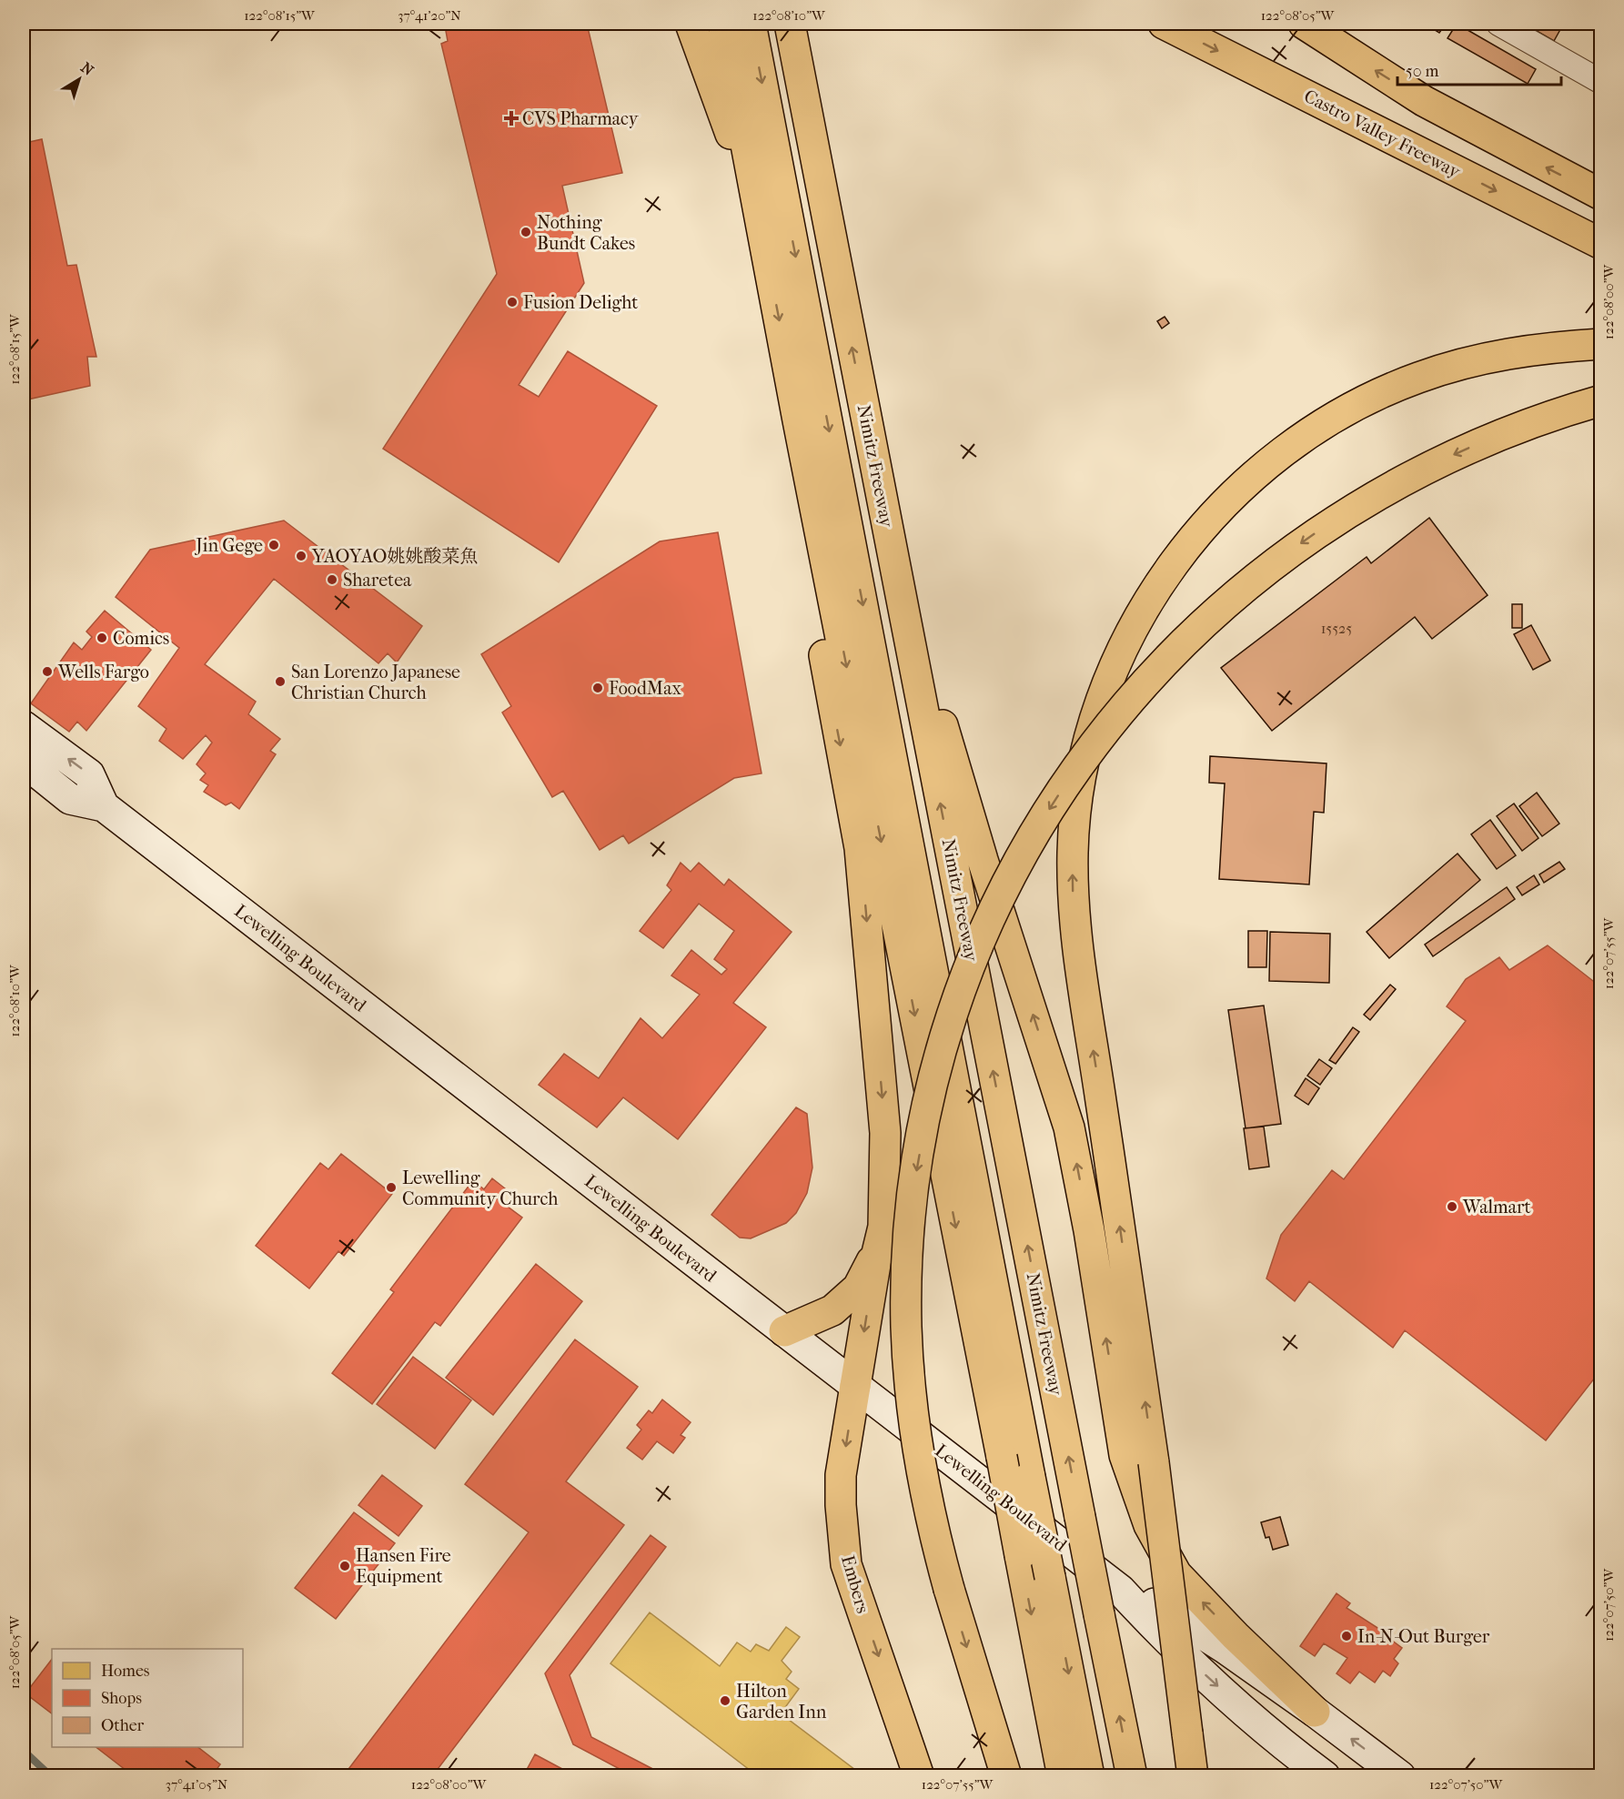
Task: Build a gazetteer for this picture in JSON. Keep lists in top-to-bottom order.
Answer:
{
  "streets": {
    "main road": [
      "Castro Valley Freeway",
      "Nimitz Freeway",
      "Lewelling Boulevard",
      "Embers"
    ]
  },
  "crossings": [
    ["Lewelling Boulevard", "Embers"]
  ],
  "places": {
    "health": ["CVS Pharmacy"],
    "other": [
      "Nothing Bundt Cakes",
      "Fusion Delight",
      "Jin Gege",
      "YAOYAO姚姚酸菜魚",
      "Sharetea",
      "Comics",
      "Wells Fargo",
      "San Lorenzo Japanese Christian Church",
      "FoodMax",
      "Lewelling Community Church",
      "Walmart",
      "Hansen Fire Equipment",
      "In-N-Out Burger",
      "Hilton Garden Inn"
    ]
  },
  "house_numbers": ["15525"],
  "legend": ["Homes", "Shops", "Other"],
  "scale_bar": "50 m",
  "north": "top right",
  "coordinates": [
    "122°08'15\"W",
    "37°41'20\"N",
    "122°08'10\"W",
    "122°08'05\"W",
    "122°08'00\"W",
    "122°07'55\"W",
    "122°07'50\"W",
    "37°41'05\"N"
  ]
}
